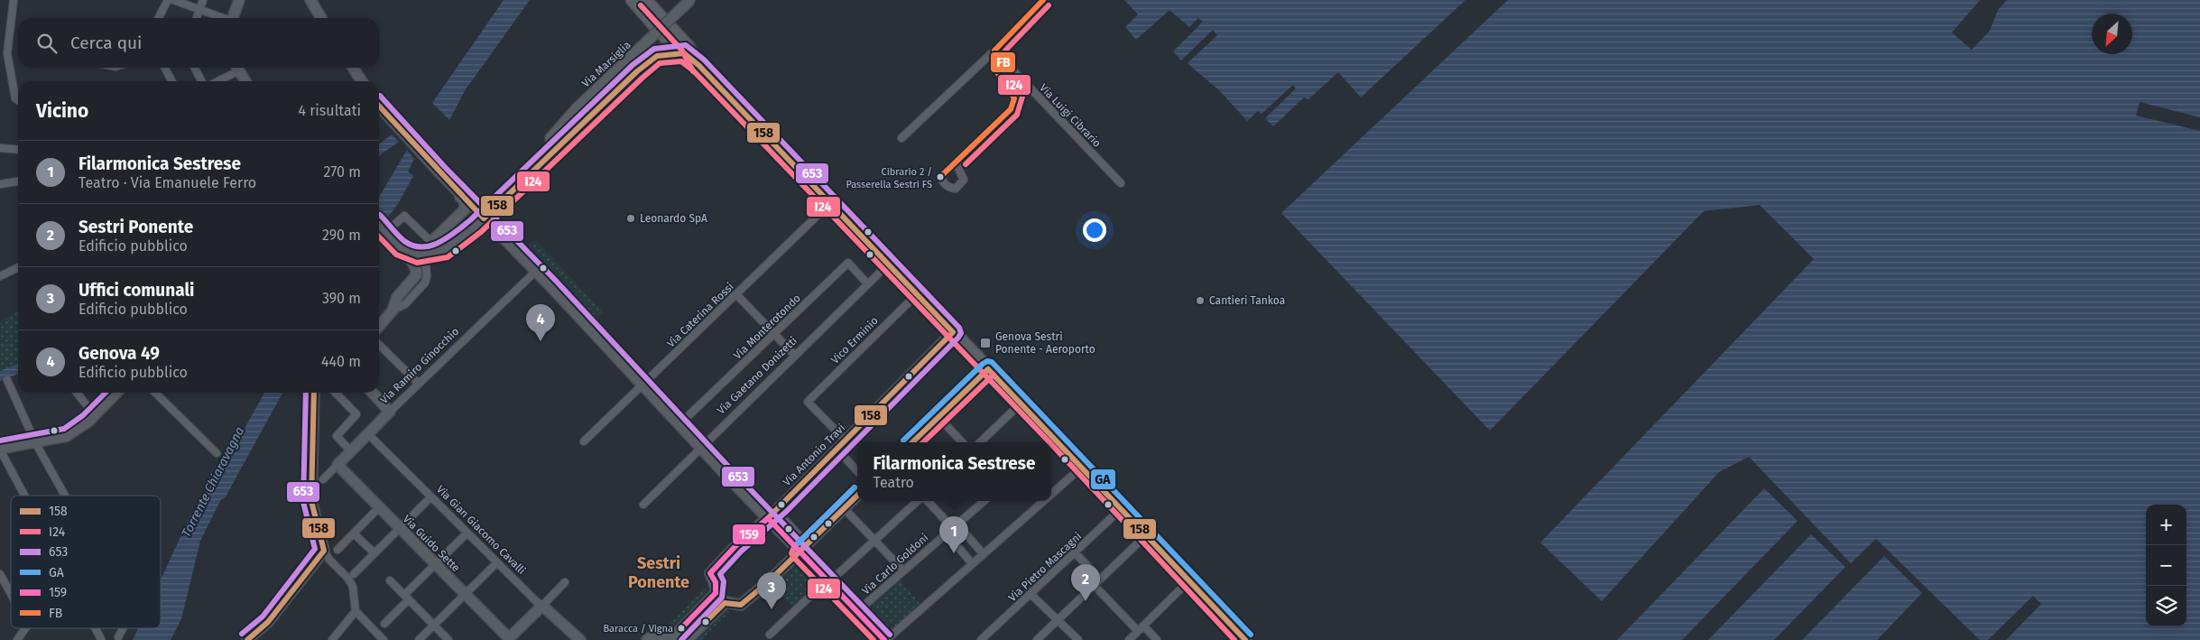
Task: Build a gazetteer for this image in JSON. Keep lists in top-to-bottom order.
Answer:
{
  "streets": {
    "street": [
      "Via Marsiglia",
      "Via Luigi Cibrario",
      "Via Caterina Rossi",
      "Via Monterotondo",
      "Vico Erminio",
      "Via Ramiro Ginocchio",
      "Via Gaetano Donizetti",
      "Via Antonio Travi",
      "Via Gian Giacomo Cavalli",
      "Via Guido Sette",
      "Via Carlo Goldoni",
      "Via Pietro Mascagni"
    ]
  },
  "crossings": [
    ["Via Monterotondo", "Via Gaetano Donizetti"],
    ["Vico Erminio", "Via Antonio Travi"],
    ["Via Ramiro Ginocchio", "Via Gian Giacomo Cavalli"],
    ["Via Ramiro Ginocchio", "Via Guido Sette"]
  ],
  "districts": ["Sestri Ponente"],
  "water": ["Torrente Chiaravagna"],
  "places": {
    "other": [
      "Cibrario 2 / Passerella Sestri FS",
      "Leonardo SpA",
      "Cantieri Tankoa",
      "Baracca / Vigna"
    ],
    "transit": ["Genova Sestri Ponente - Aeroporto"]
  },
  "lines": [
    "transit line FB",
    "transit line I24",
    "transit line 653",
    "transit line 158",
    "transit line GA",
    "transit line 159"
  ],
  "legend": [
    "158",
    "I24",
    "653",
    "GA",
    "159",
    "FB"
  ],
  "north": "bottom left",
  "page": {
    "search": "Cerca qui",
    "heading": ["Vicino", "4 risultati"],
    "list": [
      {
        "mark": "1",
        "name": "Filarmonica Sestrese",
        "note": "Teatro · Via Emanuele Ferro",
        "value": "270 m"
      },
      {
        "mark": "2",
        "name": "Sestri Ponente",
        "note": "Edificio pubblico",
        "value": "290 m"
      },
      {
        "mark": "3",
        "name": "Uffici comunali",
        "note": "Edificio pubblico",
        "value": "390 m"
      },
      {
        "mark": "4",
        "name": "Genova 49",
        "note": "Edificio pubblico",
        "value": "440 m"
      }
    ],
    "pins": [
      "4",
      "1",
      "2",
      "3"
    ],
    "popup": ["Filarmonica Sestrese", "Teatro"],
    "map_buttons": ["+", "−"]
  }
}
